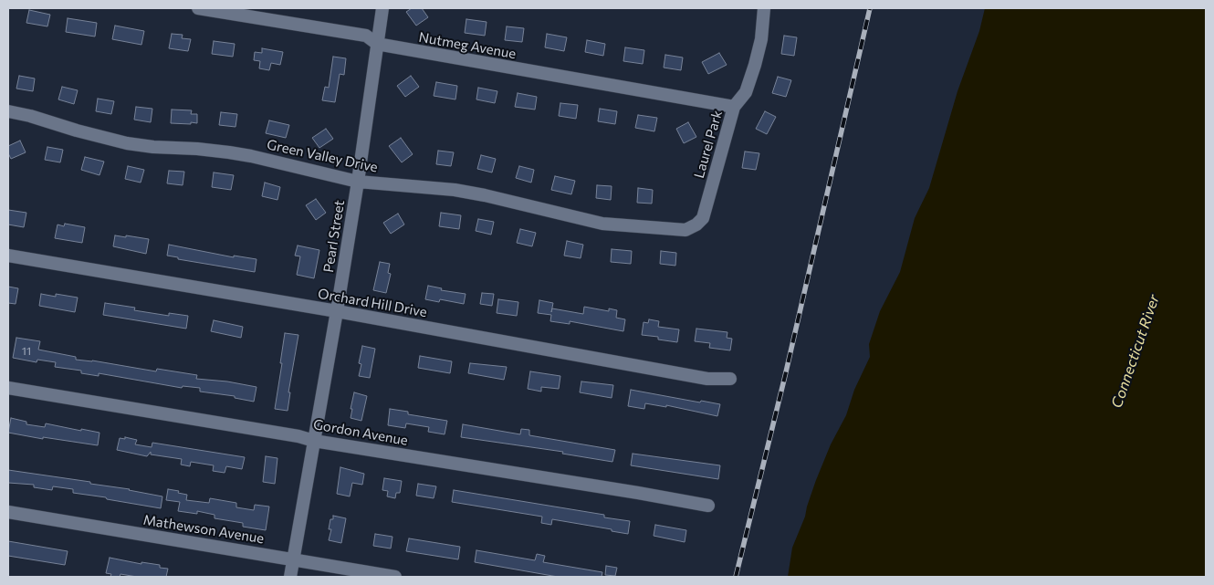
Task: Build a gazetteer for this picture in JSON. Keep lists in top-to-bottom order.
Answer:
{
  "streets": {
    "street": [
      "Nutmeg Avenue",
      "Laurel Park",
      "Green Valley Drive",
      "Pearl Street",
      "Orchard Hill Drive",
      "Gordon Avenue",
      "Mathewson Avenue"
    ]
  },
  "crossings": [
    ["Nutmeg Avenue", "Laurel Park"],
    ["Nutmeg Avenue", "Pearl Street"],
    ["Laurel Park", "Green Valley Drive"],
    ["Green Valley Drive", "Pearl Street"],
    ["Pearl Street", "Orchard Hill Drive"],
    ["Pearl Street", "Gordon Avenue"],
    ["Pearl Street", "Mathewson Avenue"]
  ],
  "water": ["Connecticut River"],
  "house_numbers": ["11"]
}
